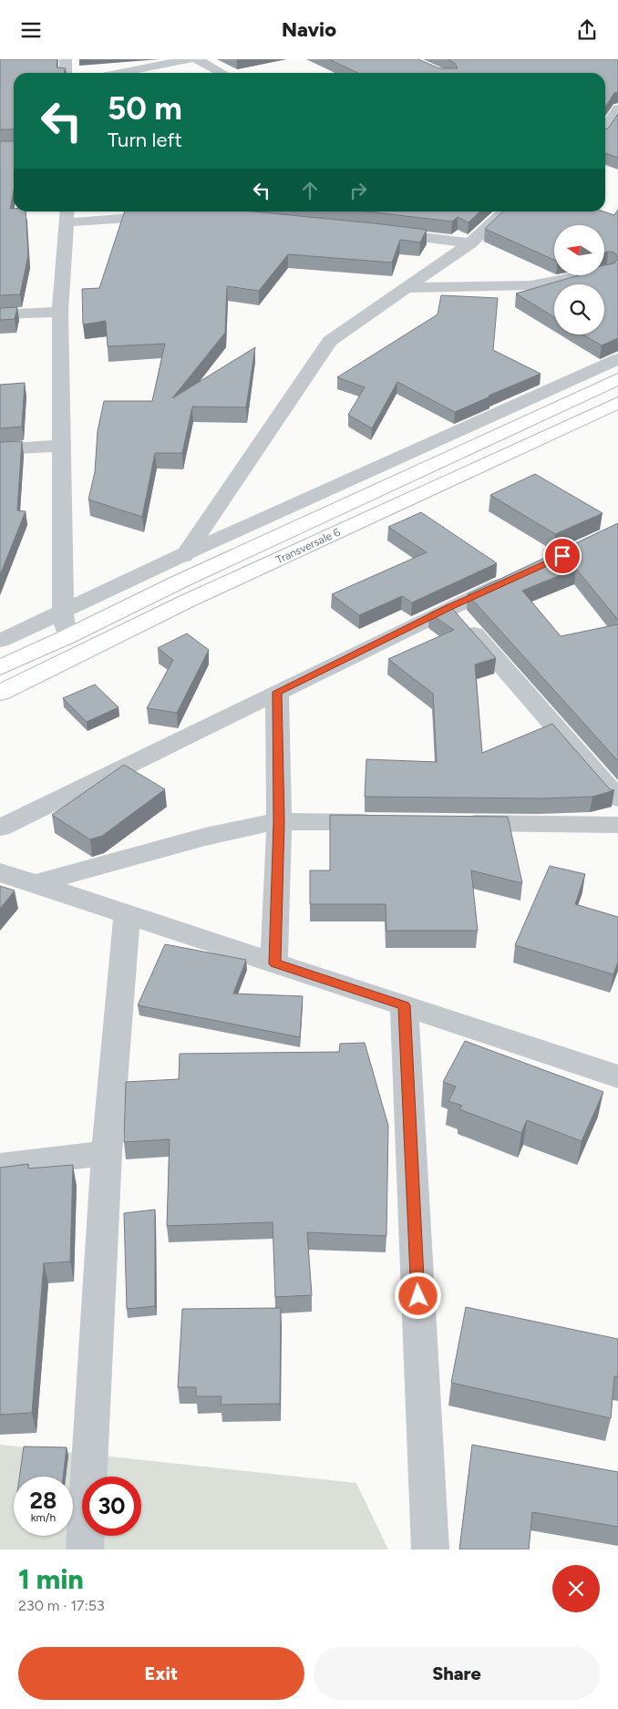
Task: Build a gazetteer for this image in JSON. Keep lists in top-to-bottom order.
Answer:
{
  "streets": {
    "main road": ["Transversale 6"]
  },
  "north": "left",
  "page": {
    "header": "Navio",
    "turn": ["50 m", "Turn left"],
    "speed": "28 km/h",
    "limit": "30",
    "heading": ["1 min", "230 m · 17:53"],
    "buttons": ["Exit", "Share"]
  }
}
